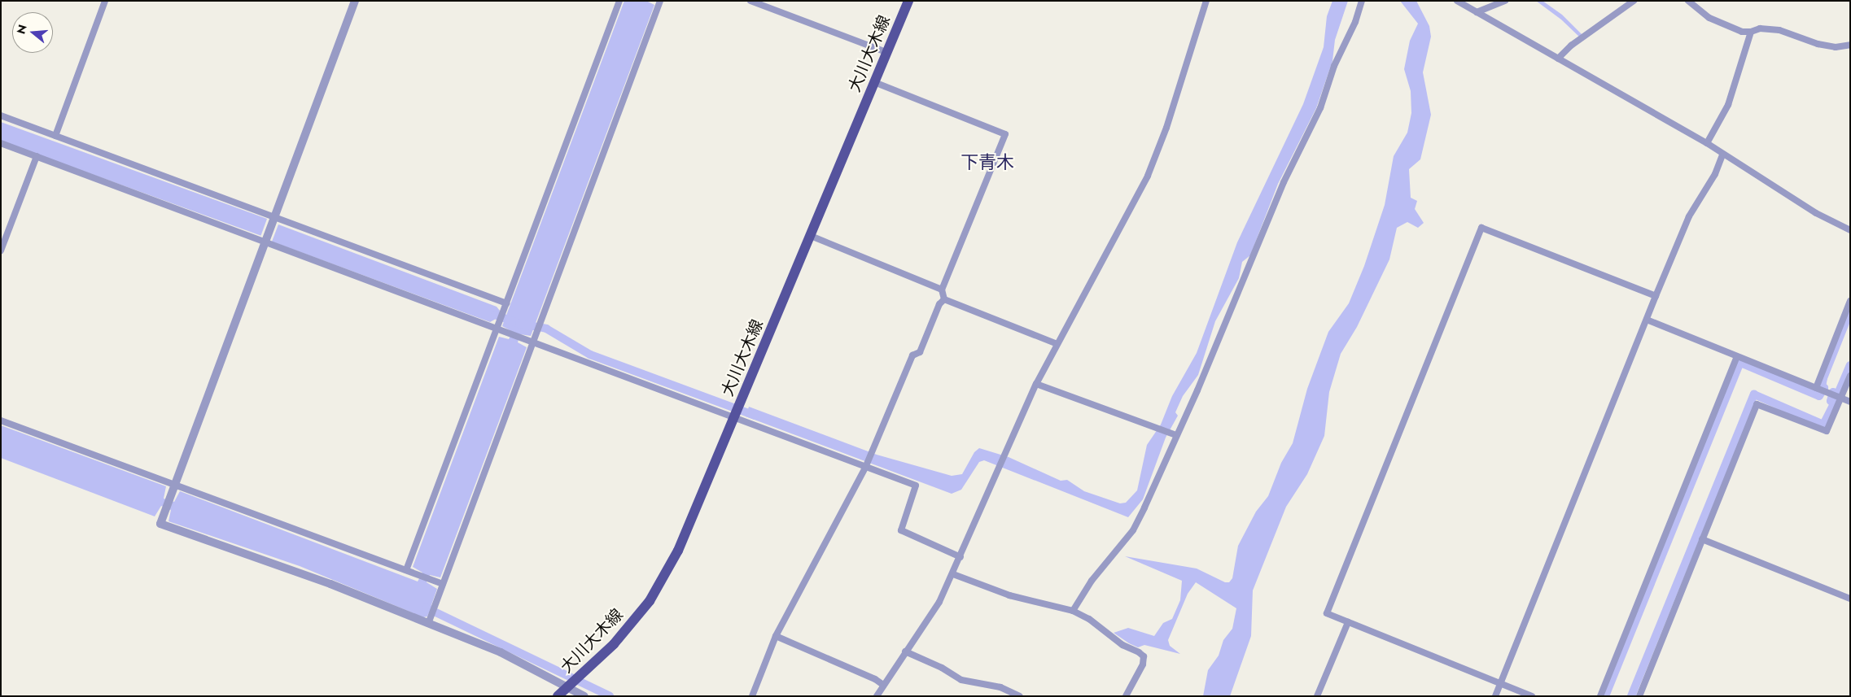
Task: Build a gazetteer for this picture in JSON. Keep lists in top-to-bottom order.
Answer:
{
  "streets": {
    "main road": ["大川大木線"]
  },
  "districts": ["下青木"],
  "north": "left"
}
